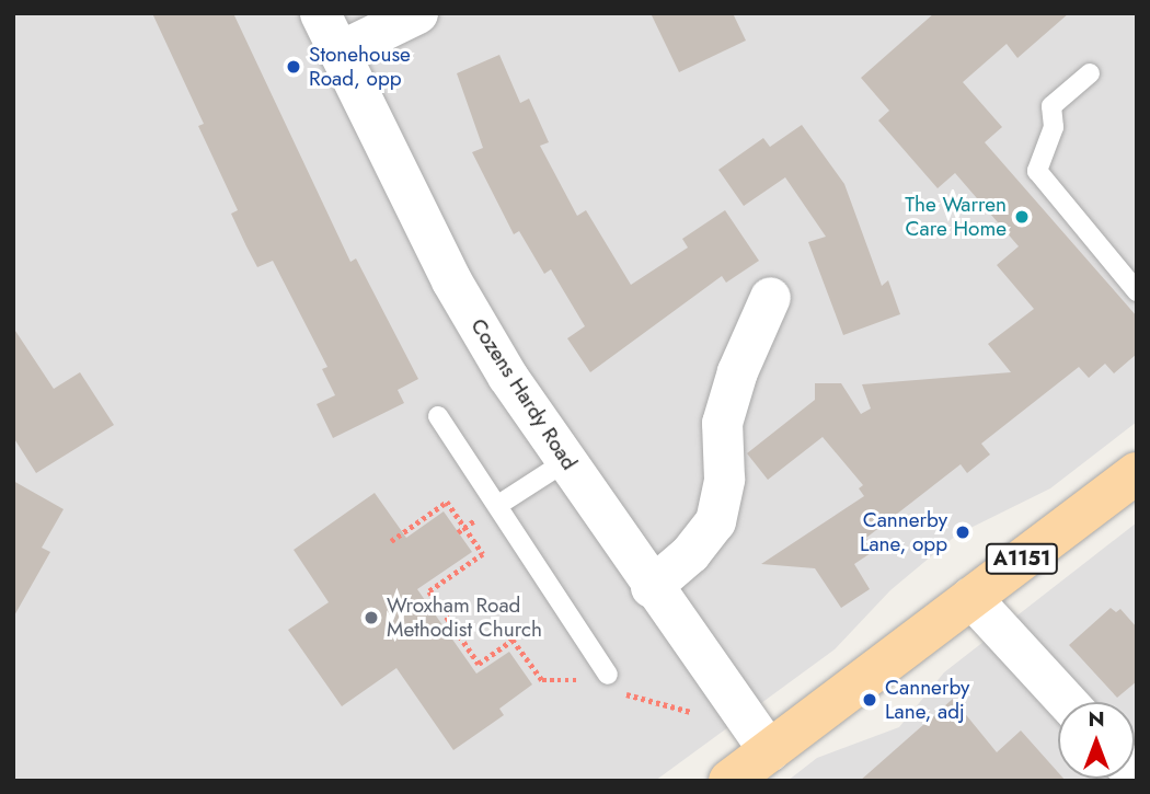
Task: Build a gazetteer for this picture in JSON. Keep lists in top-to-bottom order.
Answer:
{
  "streets": {
    "main road": ["A1151"],
    "street": ["Cozens Hardy Road"]
  },
  "crossings": [
    ["Cozens Hardy Road", "A1151"]
  ],
  "places": [
    "Stonehouse Road, opp",
    "The Warren Care Home",
    "Cannerby Lane, opp",
    "Wroxham Road Methodist Church",
    "Cannerby Lane, adj"
  ],
  "north": "top"
}
